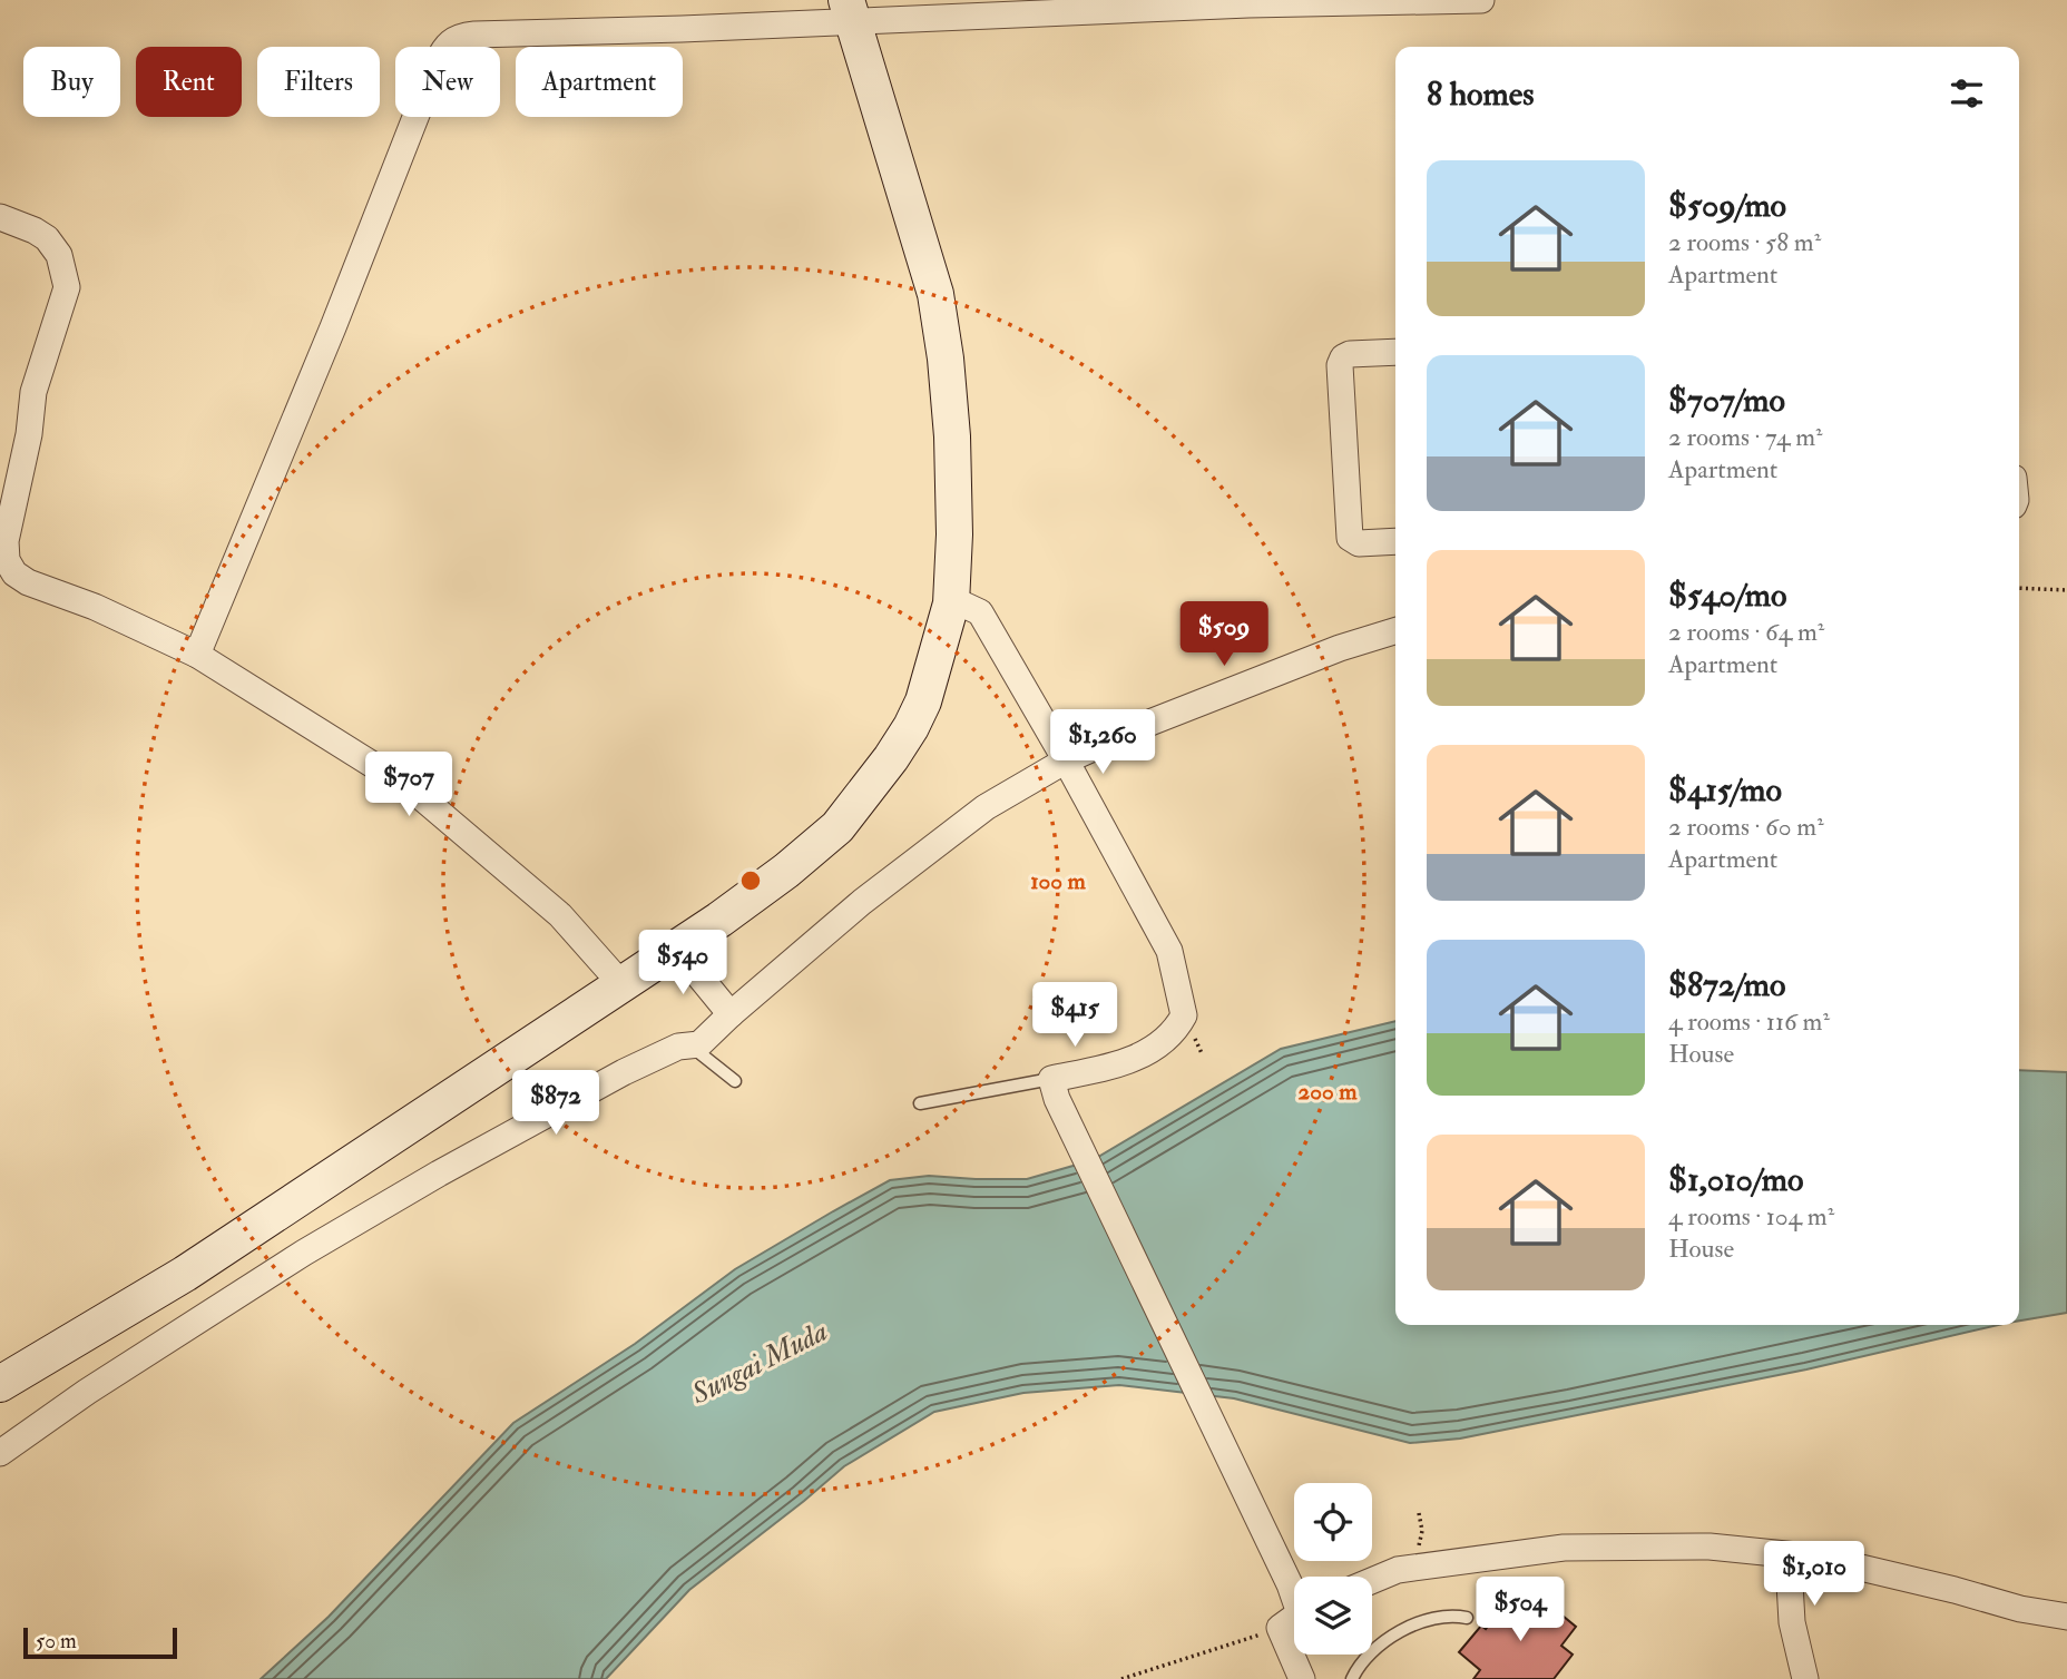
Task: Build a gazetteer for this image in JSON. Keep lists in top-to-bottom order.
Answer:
{
  "water": ["Sungai Muda"],
  "scale_bar": "50 m",
  "page": {
    "chip": [
      "Buy",
      "Rent",
      "Filters",
      "New",
      "Apartment"
    ],
    "heading": "8 homes",
    "list": [
      {
        "name": "$509/mo",
        "note": "2 rooms · 58 m² · Apartment"
      },
      {
        "name": "$707/mo",
        "note": "2 rooms · 74 m² · Apartment"
      },
      {
        "name": "$540/mo",
        "note": "2 rooms · 64 m² · Apartment"
      },
      {
        "name": "$415/mo",
        "note": "2 rooms · 60 m² · Apartment"
      },
      {
        "name": "$872/mo",
        "note": "4 rooms · 116 m² · House"
      },
      {
        "name": "$1,010/mo",
        "note": "4 rooms · 104 m² · House"
      }
    ],
    "price": [
      "$509",
      "$1,260",
      "$707",
      "$540",
      "$415",
      "$872",
      "$1,010",
      "$504"
    ],
    "scale": "50 m"
  },
  "rings": ["100 m", "200 m"]
}
